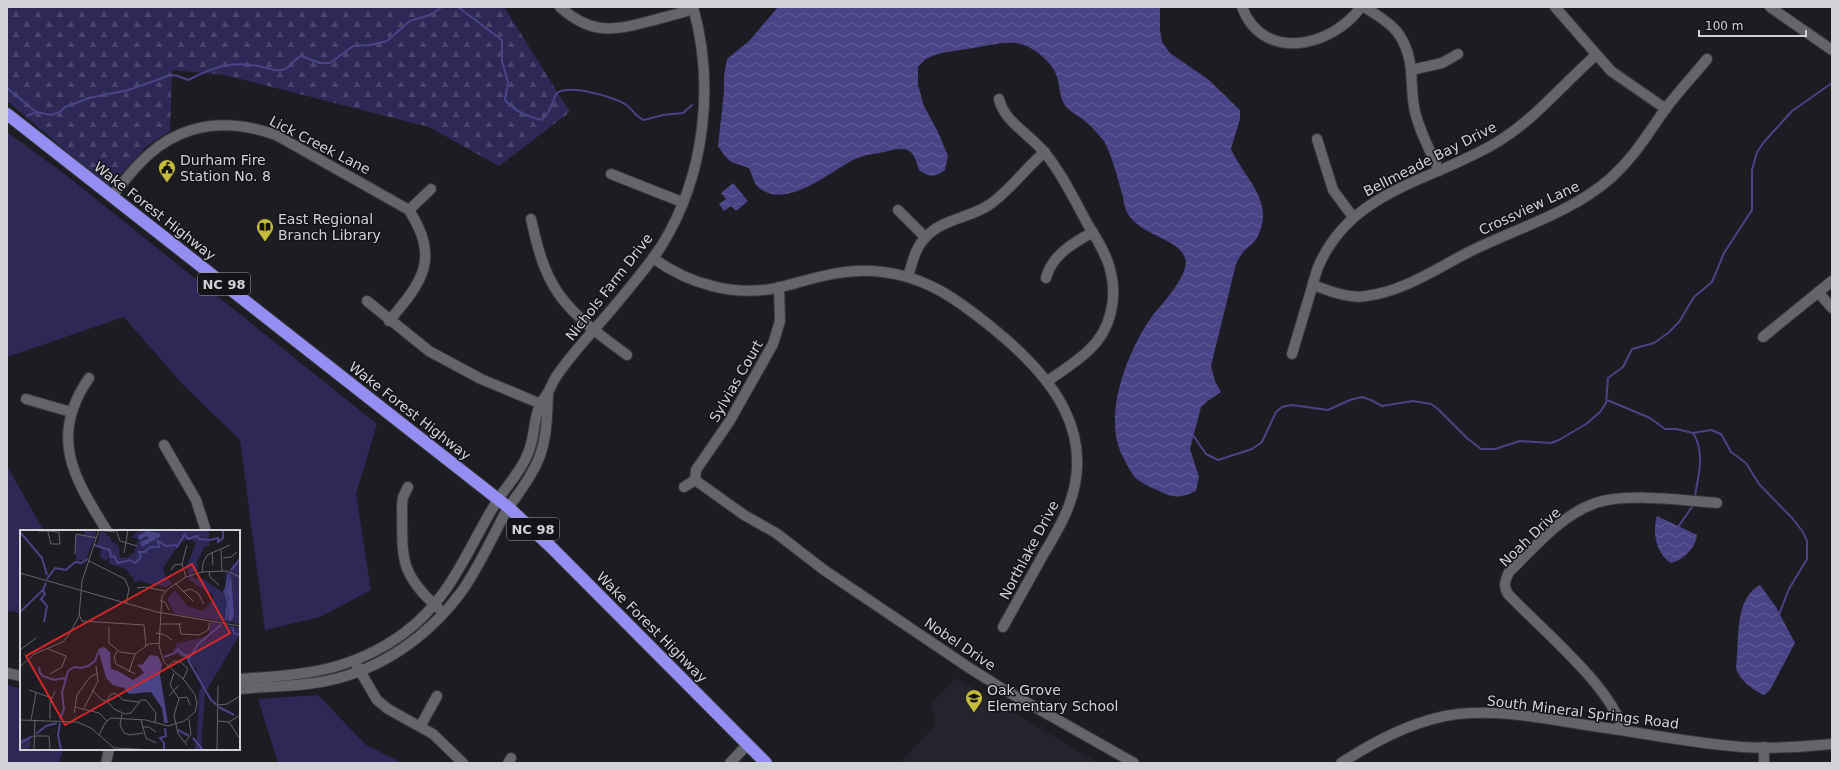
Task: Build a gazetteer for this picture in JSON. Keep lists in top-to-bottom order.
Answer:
{
  "streets": {
    "highway": ["Wake Forest Highway", "NC 98"],
    "street": [
      "Lick Creek Lane",
      "Bellmeade Bay Drive",
      "Crossview Lane",
      "Nichols Farm Drive",
      "Sylvias Court",
      "Noah Drive",
      "Northlake Drive",
      "Nobel Drive",
      "South Mineral Springs Road"
    ]
  },
  "crossings": [
    ["Lick Creek Lane", "Wake Forest Highway"],
    ["Bellmeade Bay Drive", "Crossview Lane"],
    ["Wake Forest Highway", "Nichols Farm Drive"],
    ["Nichols Farm Drive", "Northlake Drive"],
    ["Sylvias Court", "Northlake Drive"],
    ["Sylvias Court", "Nobel Drive"],
    ["Noah Drive", "South Mineral Springs Road"]
  ],
  "places": {
    "public building": ["Durham Fire Station No. 8"],
    "library": ["East Regional Branch Library"],
    "school or university": ["Oak Grove Elementary School"]
  },
  "scale_bar": "100 m"
}
